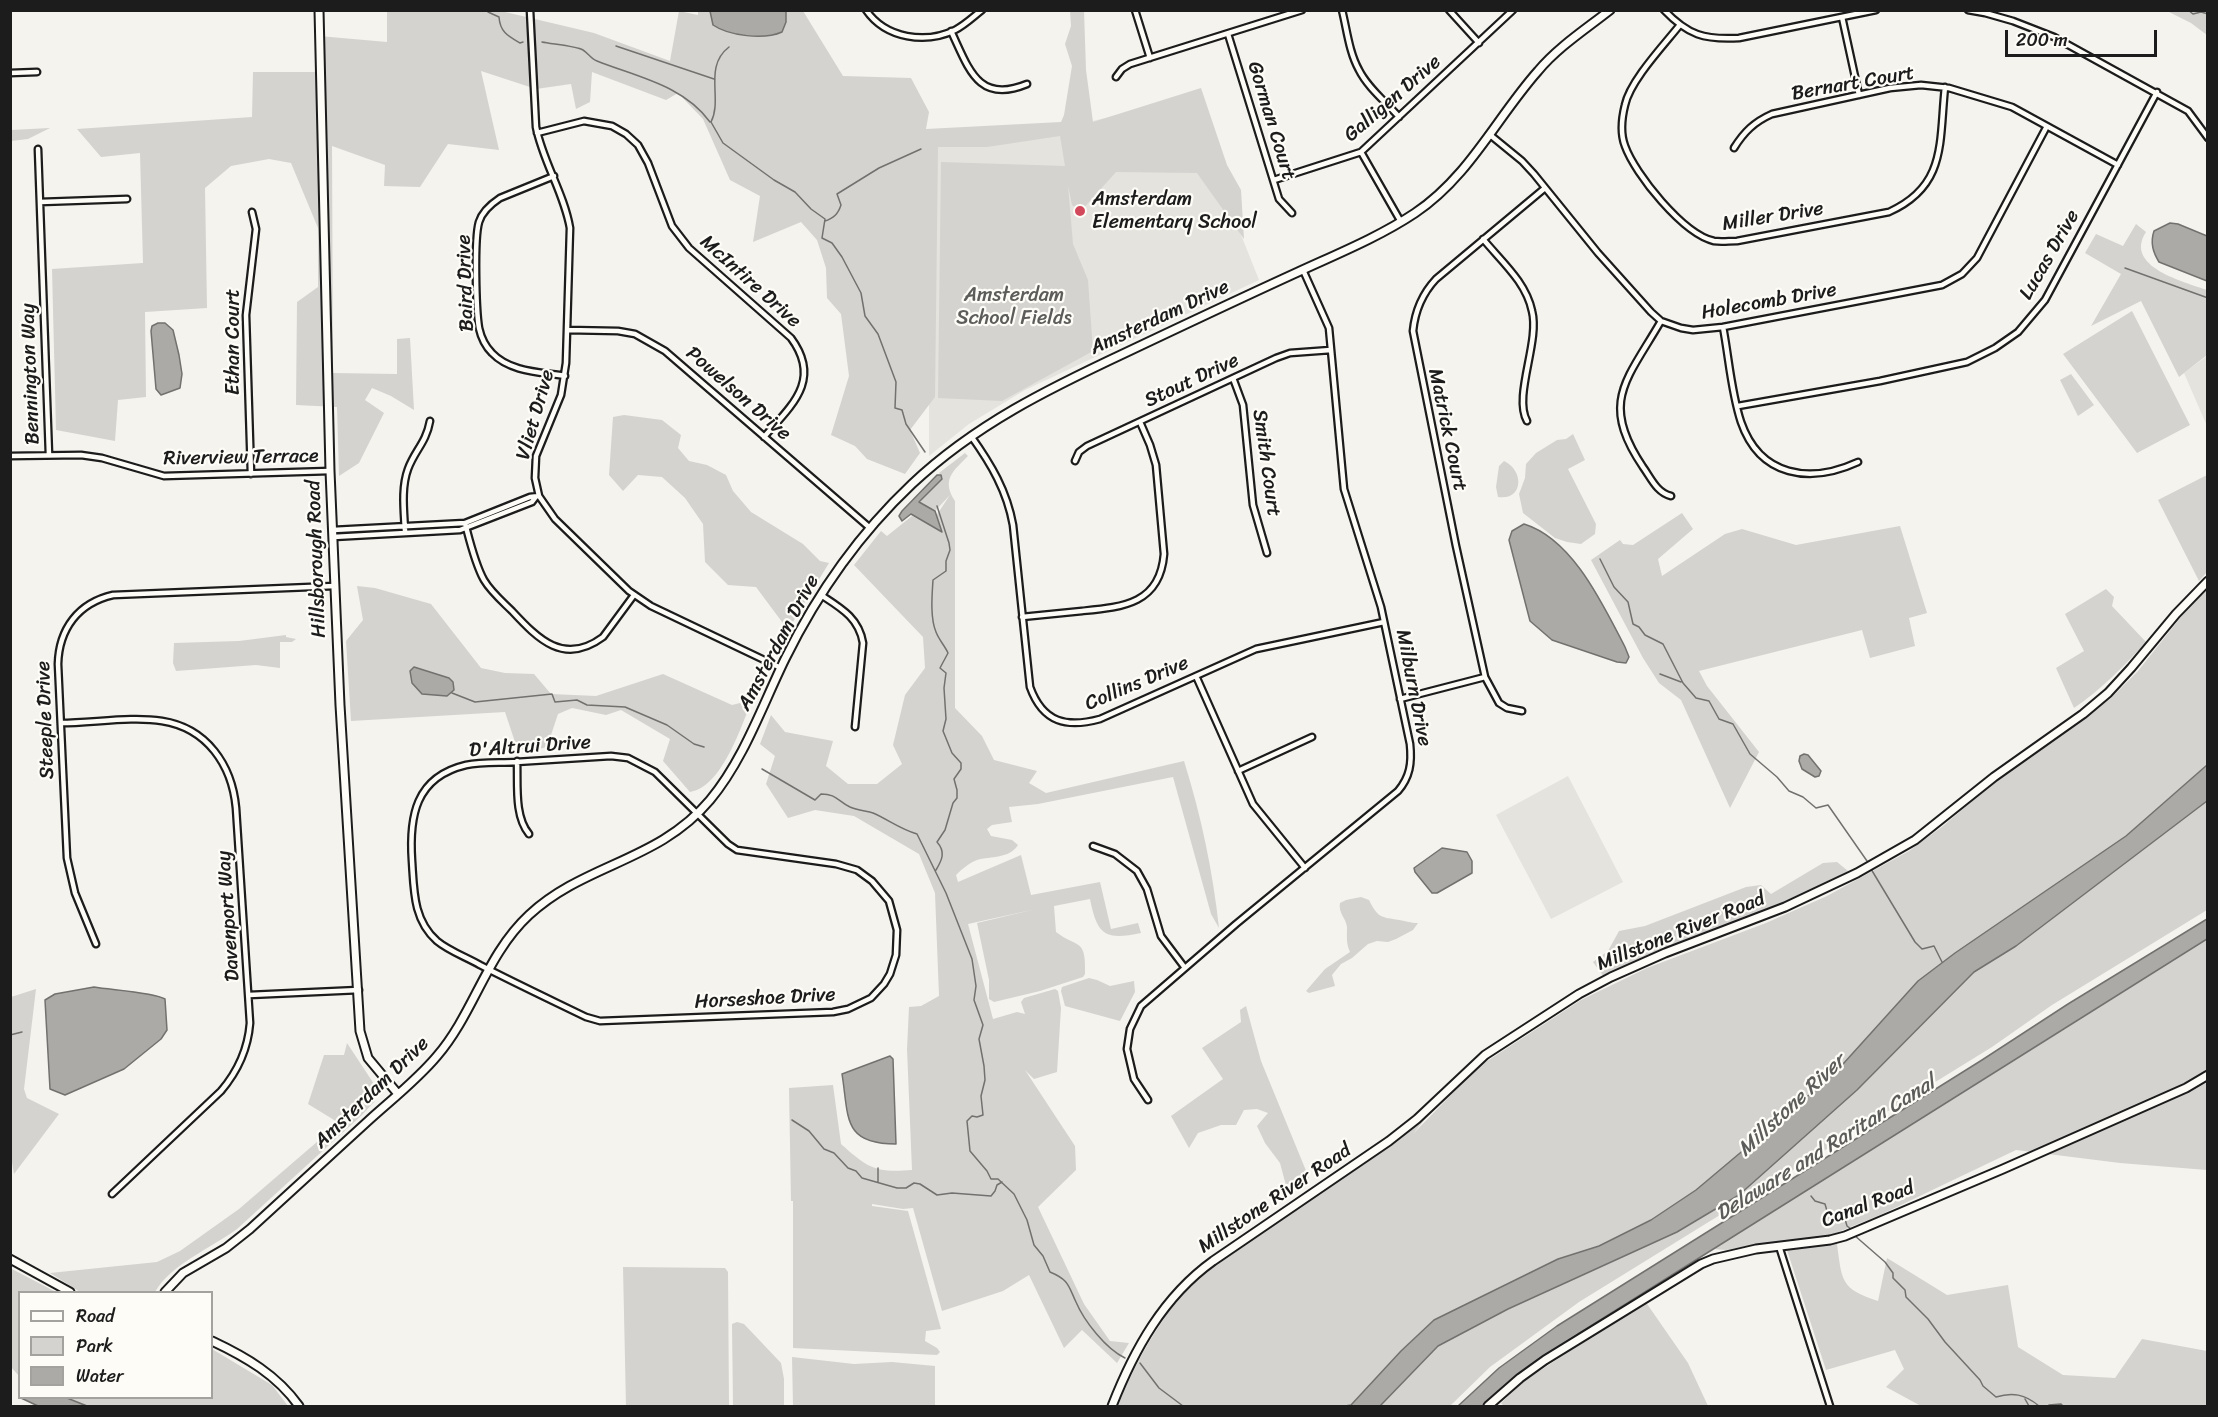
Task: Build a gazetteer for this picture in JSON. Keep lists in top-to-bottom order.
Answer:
{
  "streets": {
    "street": [
      "Bernart Court",
      "Galligen Drive",
      "Gorman Court",
      "Miller Drive",
      "Lucas Drive",
      "McIntire Drive",
      "Baird Drive",
      "Holecomb Drive",
      "Amsterdam Drive",
      "Ethan Court",
      "Bennington Way",
      "Stout Drive",
      "Powelson Drive",
      "Vliet Drive",
      "Matrick Court",
      "Riverview Terrace",
      "Smith Court",
      "Hillsborough Road",
      "Collins Drive",
      "Milburn Drive",
      "Steeple Drive",
      "D'Altrui Drive",
      "Davenport Way",
      "Millstone River Road",
      "Horseshoe Drive",
      "Canal Road"
    ]
  },
  "crossings": [
    ["Bernart Court", "Miller Drive"],
    ["Bernart Court", "Lucas Drive"],
    ["Bernart Court", "Holecomb Drive"],
    ["Galligen Drive", "Gorman Court"],
    ["McIntire Drive", "Powelson Drive"],
    ["McIntire Drive", "Vliet Drive"],
    ["Baird Drive", "Vliet Drive"],
    ["Holecomb Drive", "Amsterdam Drive"],
    ["Holecomb Drive", "Matrick Court"],
    ["Amsterdam Drive", "Powelson Drive"],
    ["Amsterdam Drive", "Vliet Drive"],
    ["Amsterdam Drive", "Hillsborough Road"],
    ["Amsterdam Drive", "Collins Drive"],
    ["Amsterdam Drive", "Milburn Drive"],
    ["Amsterdam Drive", "D'Altrui Drive"],
    ["Amsterdam Drive", "Horseshoe Drive"],
    ["Ethan Court", "Riverview Terrace"],
    ["Bennington Way", "Riverview Terrace"],
    ["Stout Drive", "Smith Court"],
    ["Stout Drive", "Milburn Drive"],
    ["Powelson Drive", "Vliet Drive"],
    ["Riverview Terrace", "Hillsborough Road"],
    ["Hillsborough Road", "Steeple Drive"],
    ["Collins Drive", "Milburn Drive"],
    ["Steeple Drive", "Davenport Way"],
    ["D'Altrui Drive", "Horseshoe Drive"]
  ],
  "water": ["Millstone River", "Delaware and Raritan Canal"],
  "parks": ["Amsterdam School Fields"],
  "places": ["Amsterdam Elementary School"],
  "legend": ["Road", "Park", "Water"],
  "scale_bar": "200 m"
}
